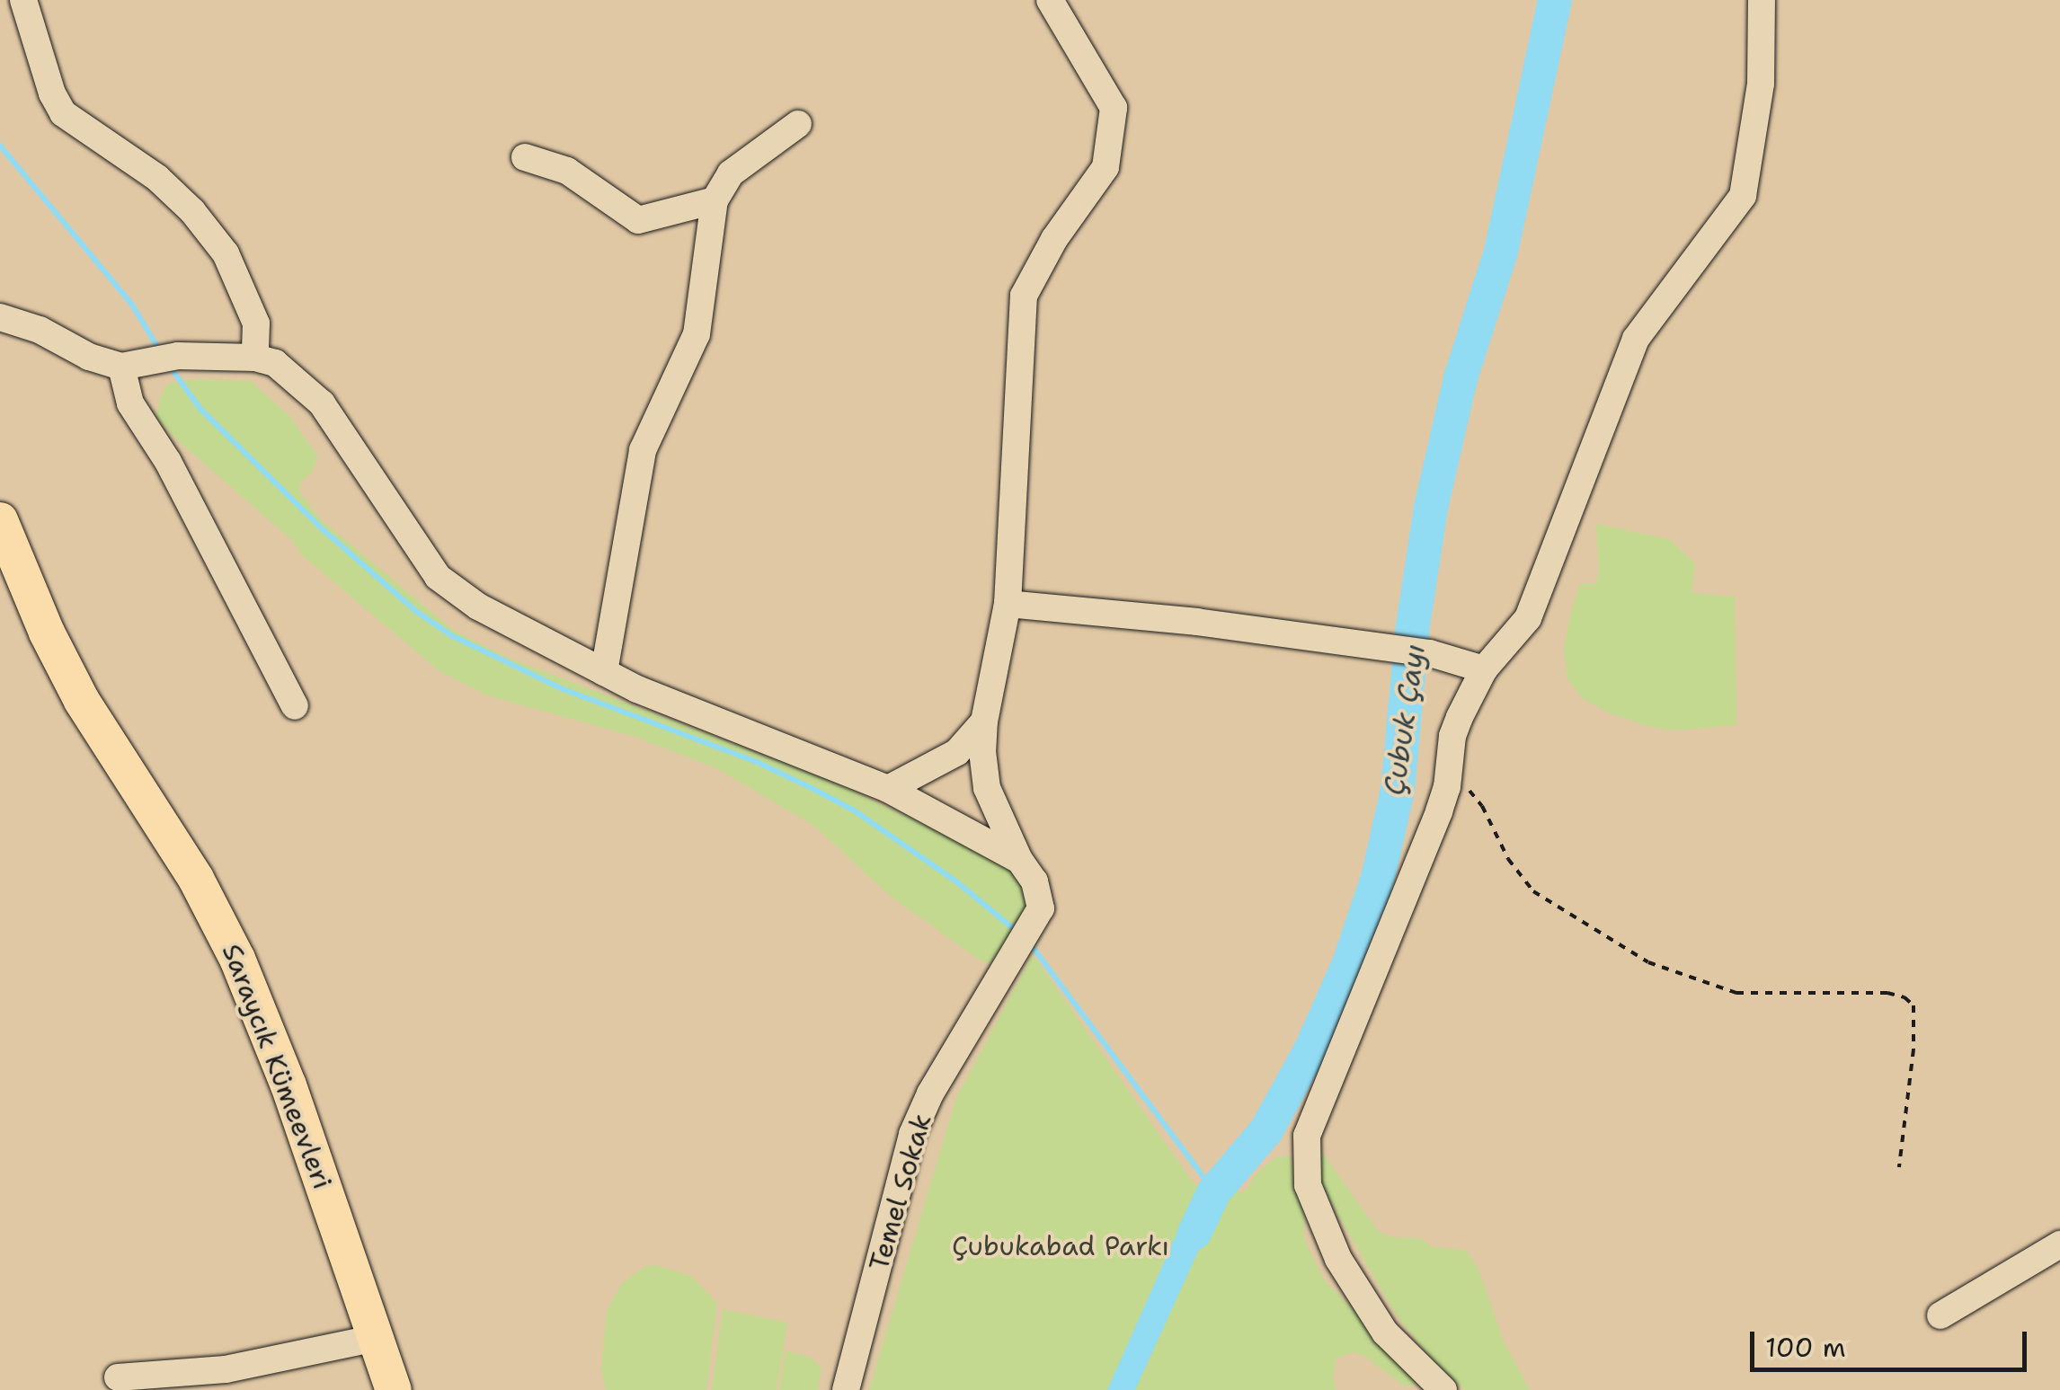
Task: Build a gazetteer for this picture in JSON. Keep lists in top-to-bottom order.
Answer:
{
  "streets": {
    "main road": ["Saraycık Kümeevleri"],
    "street": ["Temel Sokak"]
  },
  "water": ["Çubuk Çayı"],
  "parks": ["Çubukabad Parkı"],
  "scale_bar": "100 m"
}
